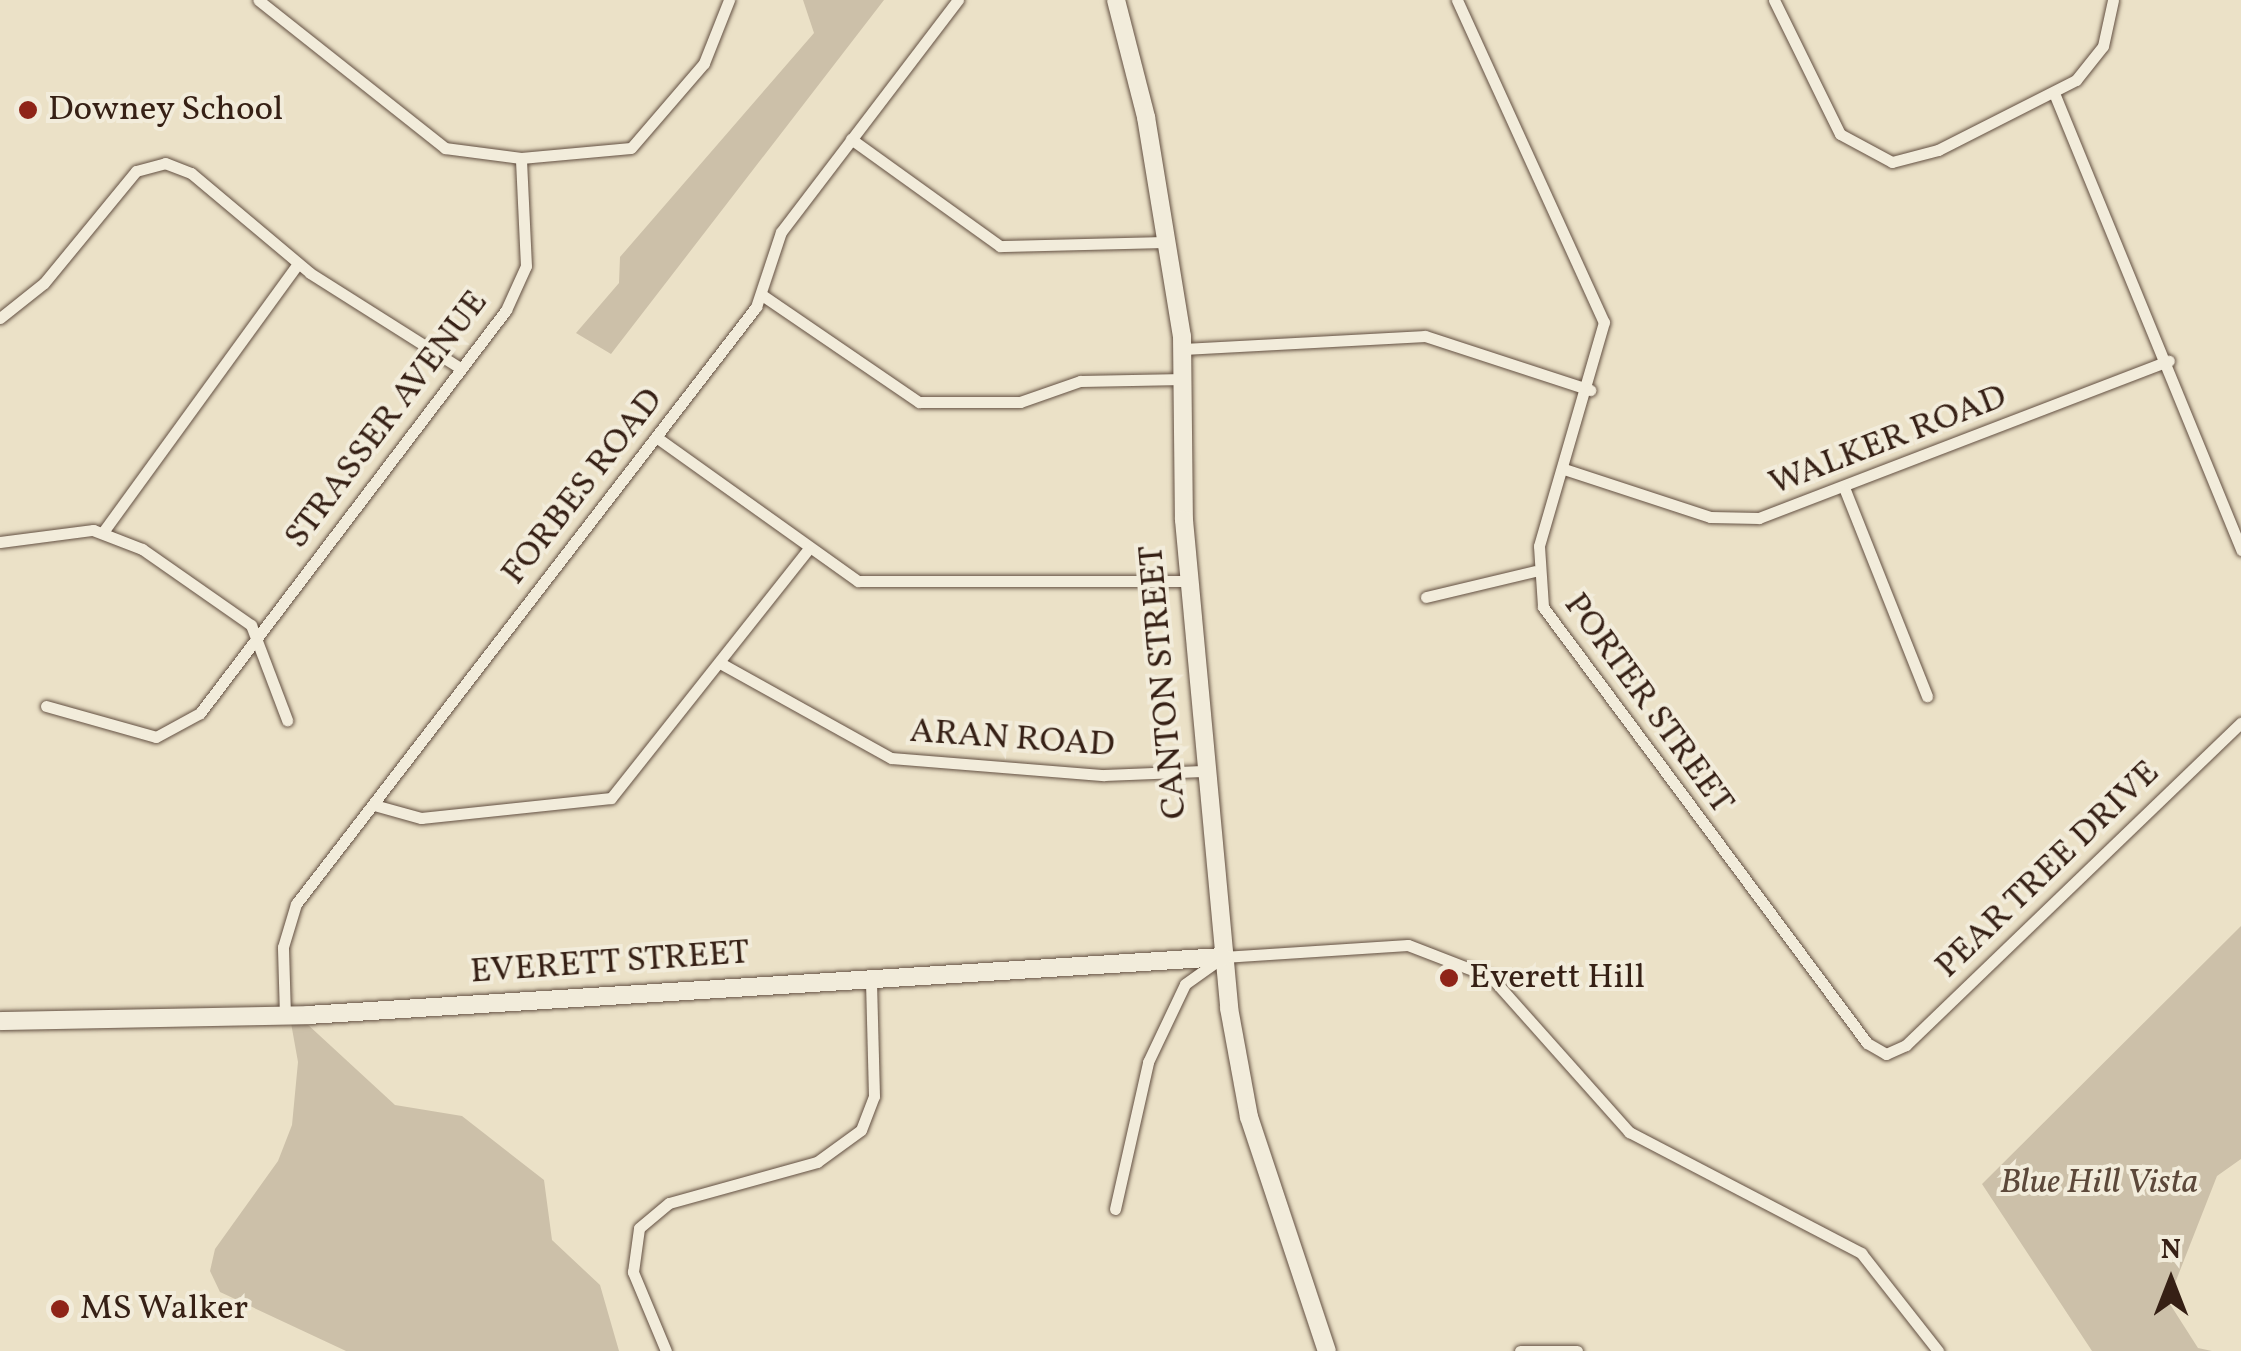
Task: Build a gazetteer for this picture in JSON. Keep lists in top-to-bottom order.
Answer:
{
  "streets": {
    "main road": ["CANTON STREET", "EVERETT STREET"],
    "street": [
      "STRASSER AVENUE",
      "WALKER ROAD",
      "FORBES ROAD",
      "PORTER STREET",
      "ARAN ROAD",
      "PEAR TREE DRIVE"
    ]
  },
  "crossings": [
    ["WALKER ROAD", "PORTER STREET"],
    ["FORBES ROAD", "EVERETT STREET"],
    ["CANTON STREET", "ARAN ROAD"],
    ["CANTON STREET", "EVERETT STREET"],
    ["PORTER STREET", "PEAR TREE DRIVE"]
  ],
  "parks": ["Blue Hill Vista"],
  "places": ["Downey School", "Everett Hill", "MS Walker"],
  "north": "top"
}
